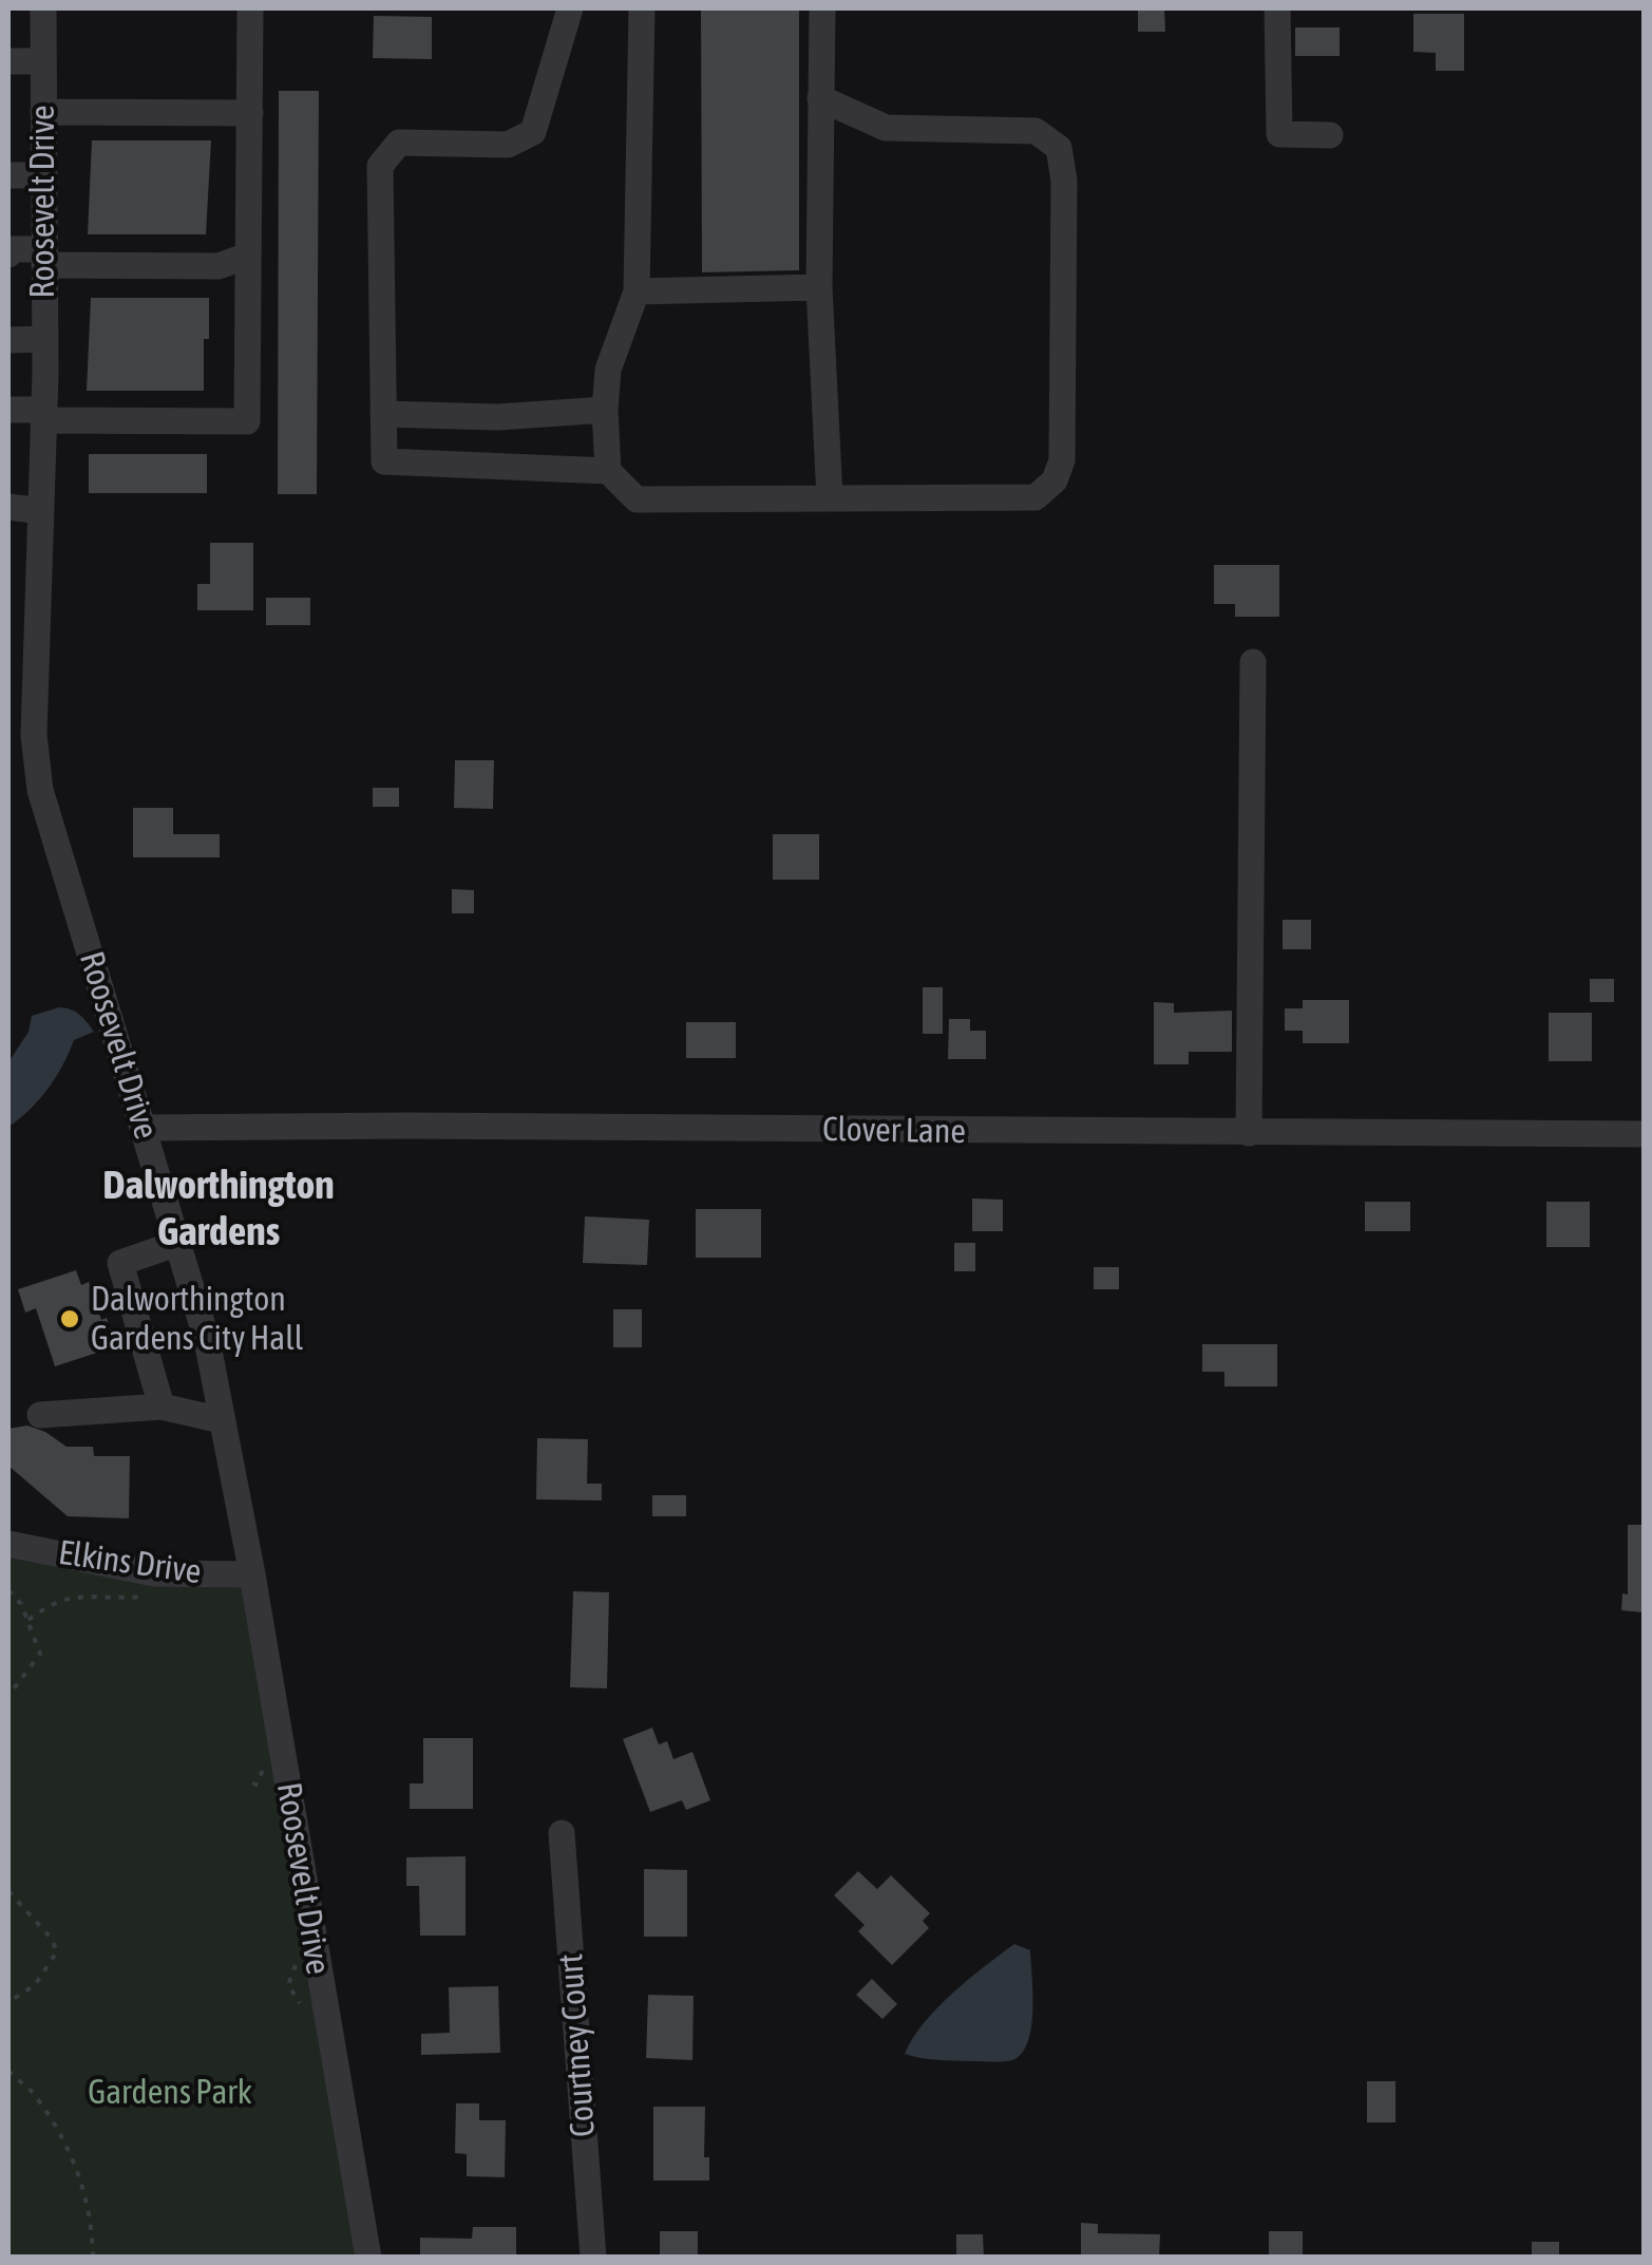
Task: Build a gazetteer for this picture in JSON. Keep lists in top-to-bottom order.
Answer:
{
  "streets": {
    "street": [
      "Roosevelt Drive",
      "Clover Lane",
      "Elkins Drive",
      "Courtney Court"
    ]
  },
  "crossings": [
    ["Roosevelt Drive", "Clover Lane"],
    ["Roosevelt Drive", "Elkins Drive"]
  ],
  "districts": ["Dalworthington Gardens"],
  "parks": ["Gardens Park"],
  "places": ["Dalworthington Gardens City Hall"]
}
